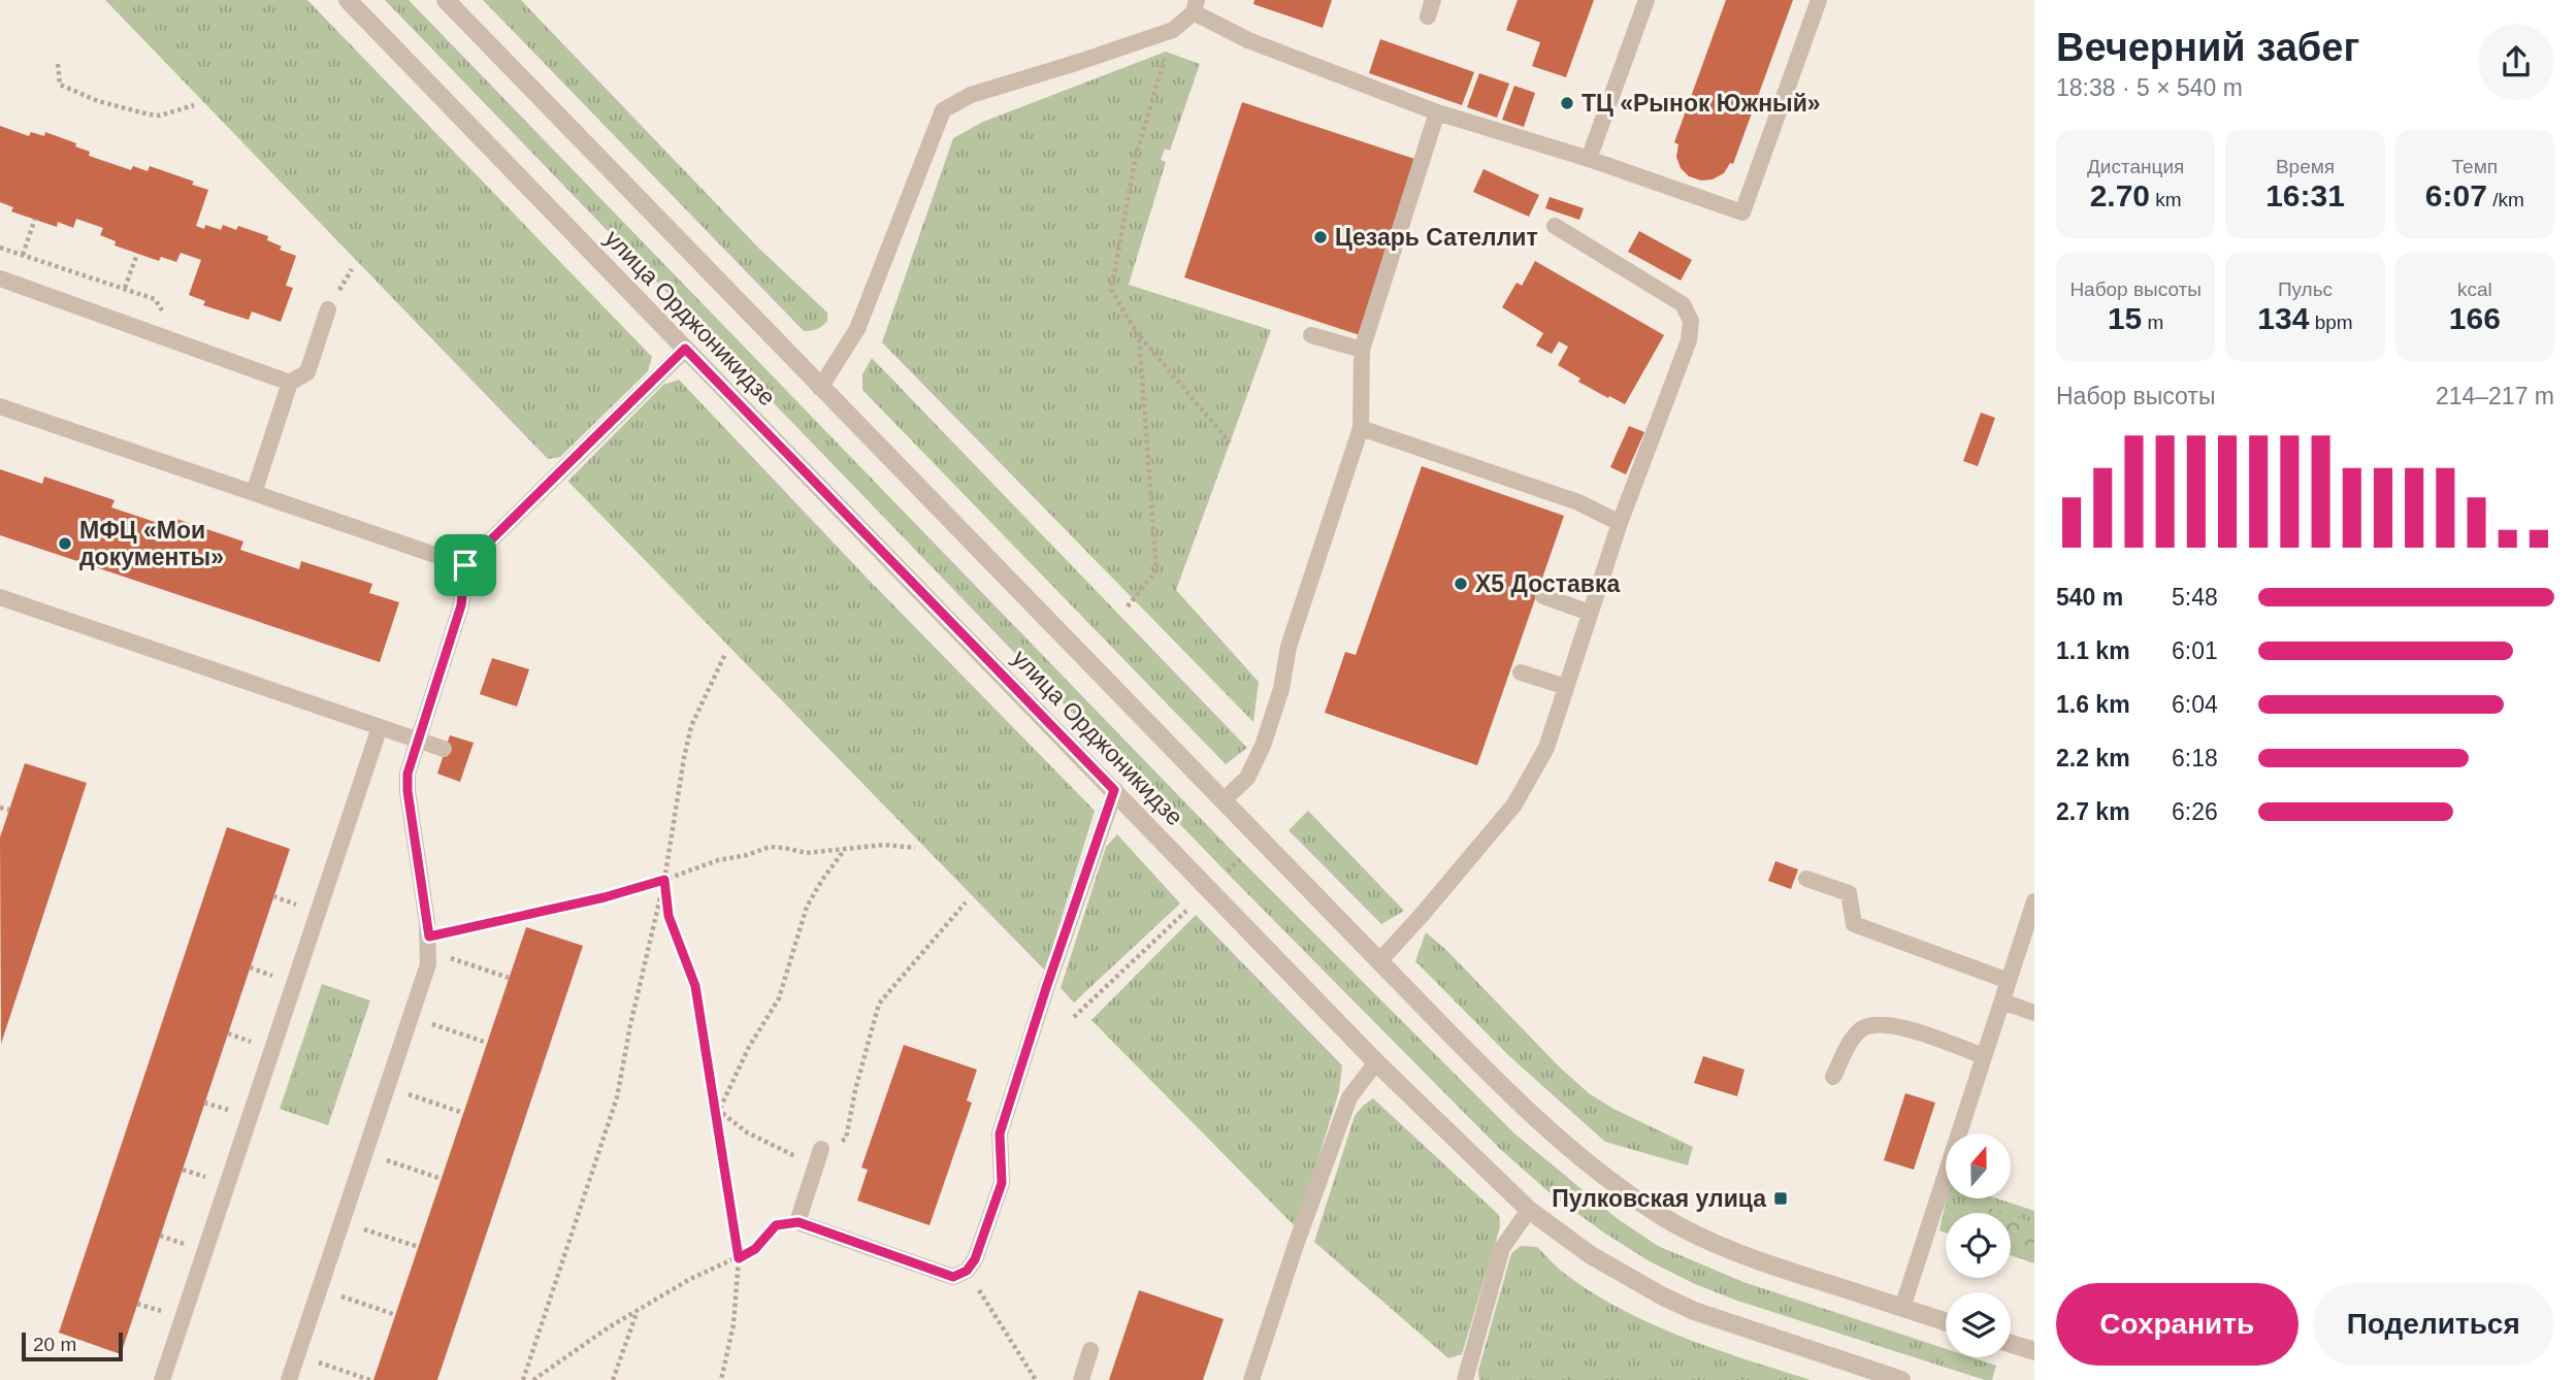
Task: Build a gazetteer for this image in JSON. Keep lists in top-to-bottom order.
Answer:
{
  "streets": {
    "street": ["улица Орджоникидзе"]
  },
  "places": {
    "other": [
      "ТЦ «Рынок Южный»",
      "Цезарь Сателлит",
      "МФЦ «Мои документы»",
      "X5 Доставка"
    ],
    "transit": ["Пулковская улица"]
  },
  "scale_bar": "20 m",
  "north": "top",
  "page": {
    "heading": ["Вечерний забег", "18:38 · 5 × 540 m"],
    "stats": [
      ["Дистанция", "2.70 km"],
      ["Время", "16:31"],
      ["Темп", "6:07 /km"],
      ["Набор высоты", "15 m"],
      ["Пульс", "134 bpm"],
      ["kcal", "166"]
    ],
    "chart": ["Набор высоты", "214–217 m"],
    "list": [
      {
        "name": "540 m",
        "note": "5:48"
      },
      {
        "name": "1.1 km",
        "note": "6:01"
      },
      {
        "name": "1.6 km",
        "note": "6:04"
      },
      {
        "name": "2.2 km",
        "note": "6:18"
      },
      {
        "name": "2.7 km",
        "note": "6:26"
      }
    ],
    "buttons": ["Сохранить", "Поделиться"],
    "scale": "20 m"
  }
}
